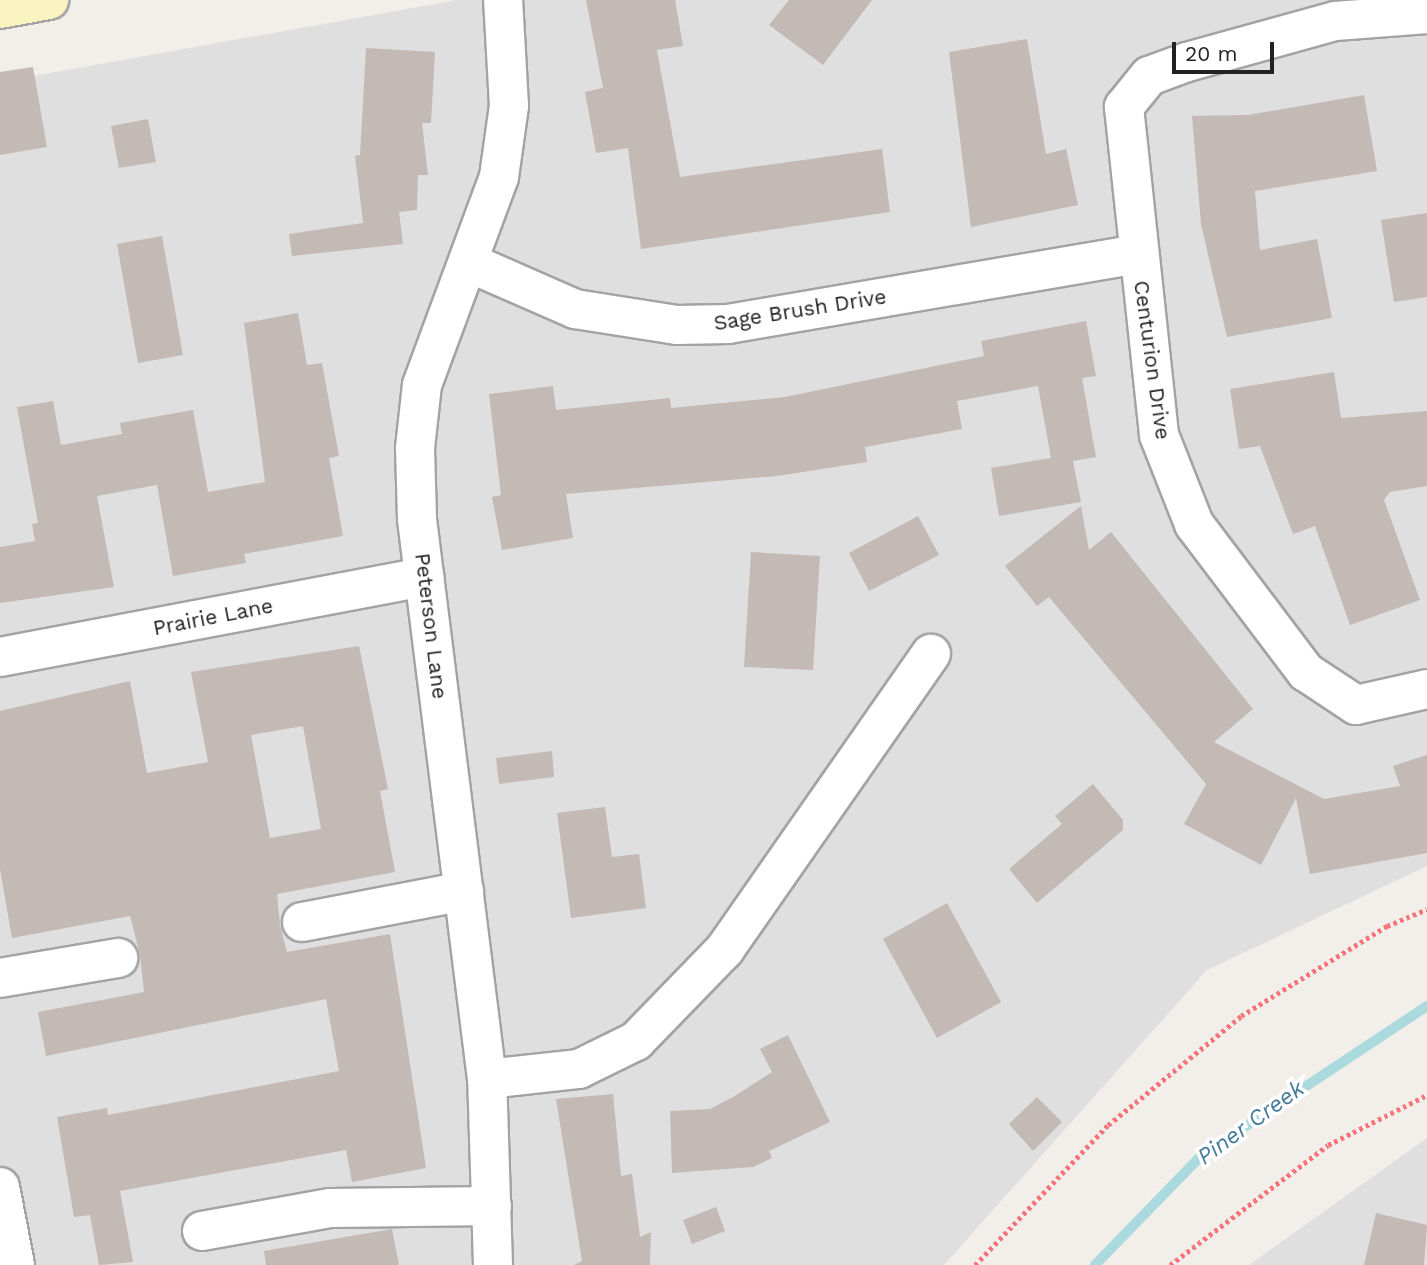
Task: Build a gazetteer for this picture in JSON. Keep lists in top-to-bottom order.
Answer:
{
  "streets": {
    "street": [
      "Sage Brush Drive",
      "Centurion Drive",
      "Prairie Lane",
      "Peterson Lane"
    ]
  },
  "crossings": [
    ["Sage Brush Drive", "Centurion Drive"],
    ["Sage Brush Drive", "Peterson Lane"],
    ["Prairie Lane", "Peterson Lane"]
  ],
  "water": ["Piner Creek"],
  "scale_bar": "20 m"
}
